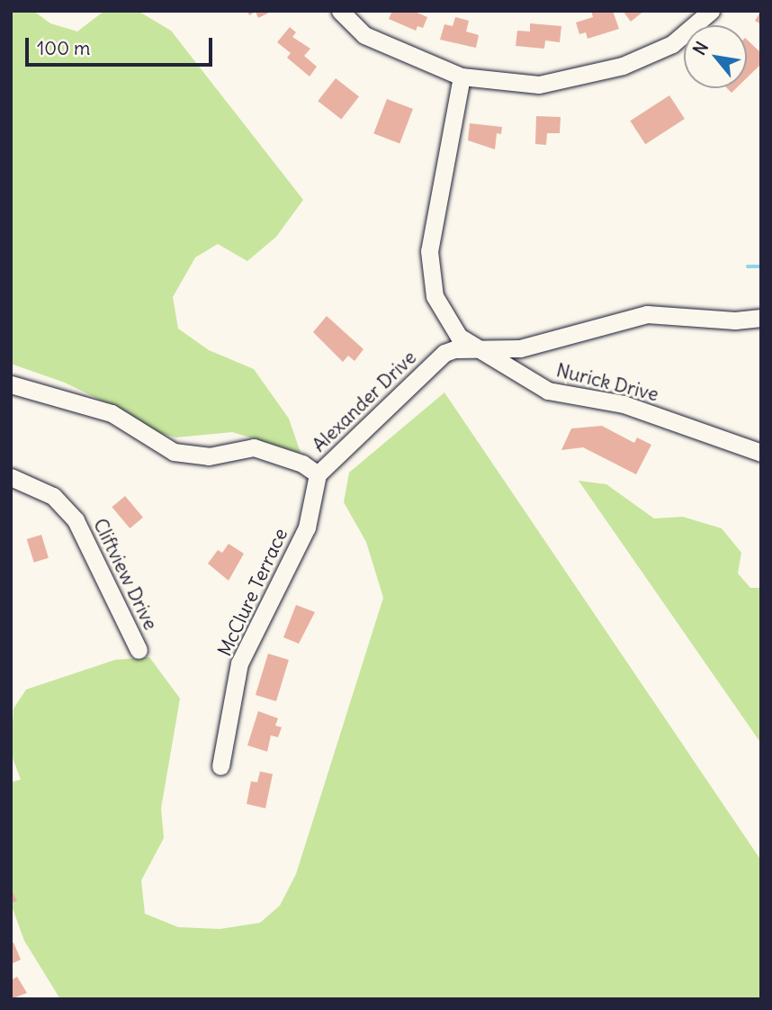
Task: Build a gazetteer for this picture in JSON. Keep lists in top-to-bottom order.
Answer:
{
  "streets": {
    "street": [
      "Nurick Drive",
      "Alexander Drive",
      "Cliftview Drive",
      "McClure Terrace"
    ]
  },
  "crossings": [
    ["Nurick Drive", "Alexander Drive"],
    ["Alexander Drive", "McClure Terrace"]
  ],
  "scale_bar": "100 m",
  "north": "top left"
}
